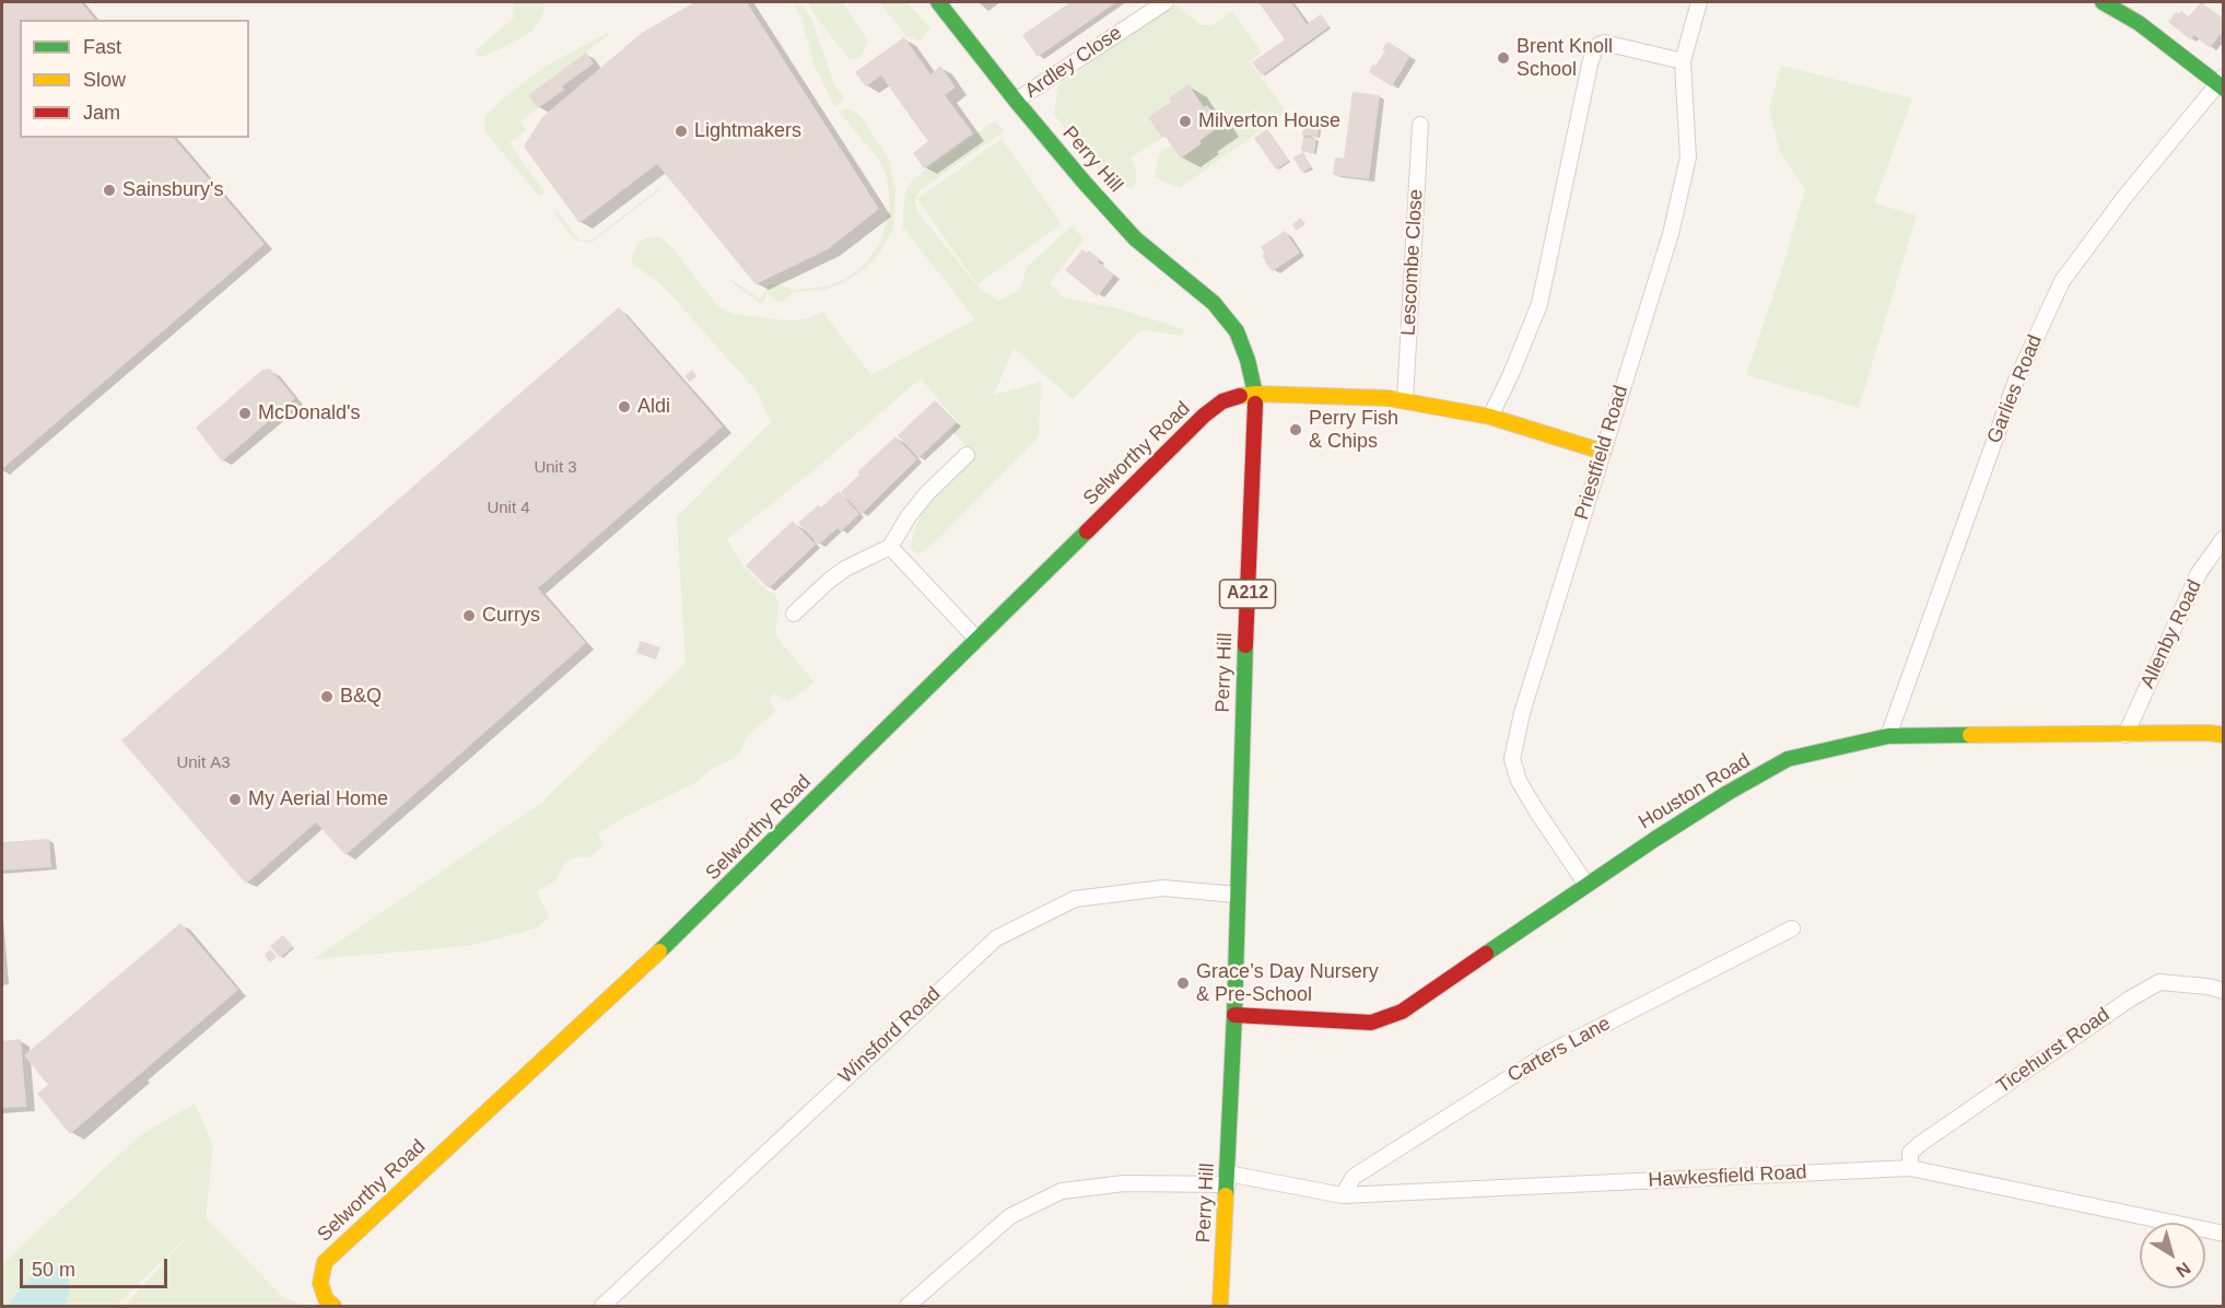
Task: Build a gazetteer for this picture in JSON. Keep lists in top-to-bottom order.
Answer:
{
  "streets": {
    "street": [
      "Ardley Close",
      "Perry Hill",
      "Lescombe Close",
      "Garlies Road",
      "Priestfield Road",
      "Selworthy Road",
      "A212",
      "Allenby Road",
      "Houston Road",
      "Winsford Road",
      "Carters Lane",
      "Ticehurst Road",
      "Hawkesfield Road"
    ]
  },
  "crossings": [
    ["Ardley Close", "Perry Hill"],
    ["Perry Hill", "Selworthy Road"],
    ["Perry Hill", "Houston Road"],
    ["Perry Hill", "Winsford Road"],
    ["Perry Hill", "Hawkesfield Road"],
    ["Lescombe Close", "Selworthy Road"],
    ["Garlies Road", "Houston Road"],
    ["Priestfield Road", "Selworthy Road"],
    ["Priestfield Road", "Houston Road"],
    ["Allenby Road", "Houston Road"],
    ["Carters Lane", "Hawkesfield Road"],
    ["Ticehurst Road", "Hawkesfield Road"]
  ],
  "places": [
    "Brent Knoll School",
    "Milverton House",
    "Lightmakers",
    "Sainsbury's",
    "Aldi",
    "McDonald's",
    "Perry Fish & Chips",
    "Currys",
    "B&Q",
    "My Aerial Home",
    "Grace’s Day Nursery & Pre-School"
  ],
  "house_numbers": ["Unit 3", "Unit 4", "Unit A3"],
  "legend": ["Fast", "Slow", "Jam"],
  "scale_bar": "50 m",
  "north": "bottom right"
}
